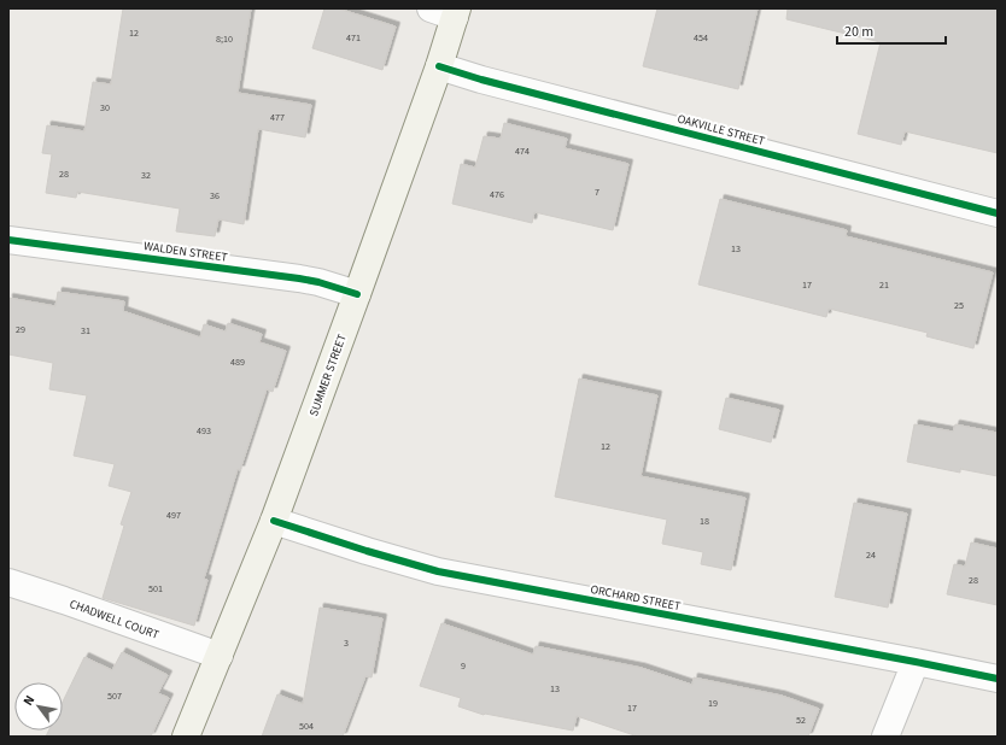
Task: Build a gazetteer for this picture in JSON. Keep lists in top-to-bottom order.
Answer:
{
  "streets": {
    "main road": ["SUMMER STREET"],
    "street": [
      "OAKVILLE STREET",
      "WALDEN STREET",
      "ORCHARD STREET",
      "CHADWELL COURT"
    ]
  },
  "crossings": [
    ["OAKVILLE STREET", "SUMMER STREET"],
    ["WALDEN STREET", "SUMMER STREET"],
    ["SUMMER STREET", "ORCHARD STREET"],
    ["SUMMER STREET", "CHADWELL COURT"]
  ],
  "house_numbers": [
    "12",
    "471",
    "454",
    "8;10",
    "30",
    "477",
    "474",
    "28",
    "32",
    "7",
    "476",
    "36",
    "13",
    "17",
    "21",
    "25",
    "29",
    "31",
    "489",
    "493",
    "12",
    "497",
    "18",
    "24",
    "28",
    "501",
    "3",
    "9",
    "13",
    "507",
    "19",
    "17",
    "52",
    "504"
  ],
  "scale_bar": "20 m",
  "north": "top left"
}
